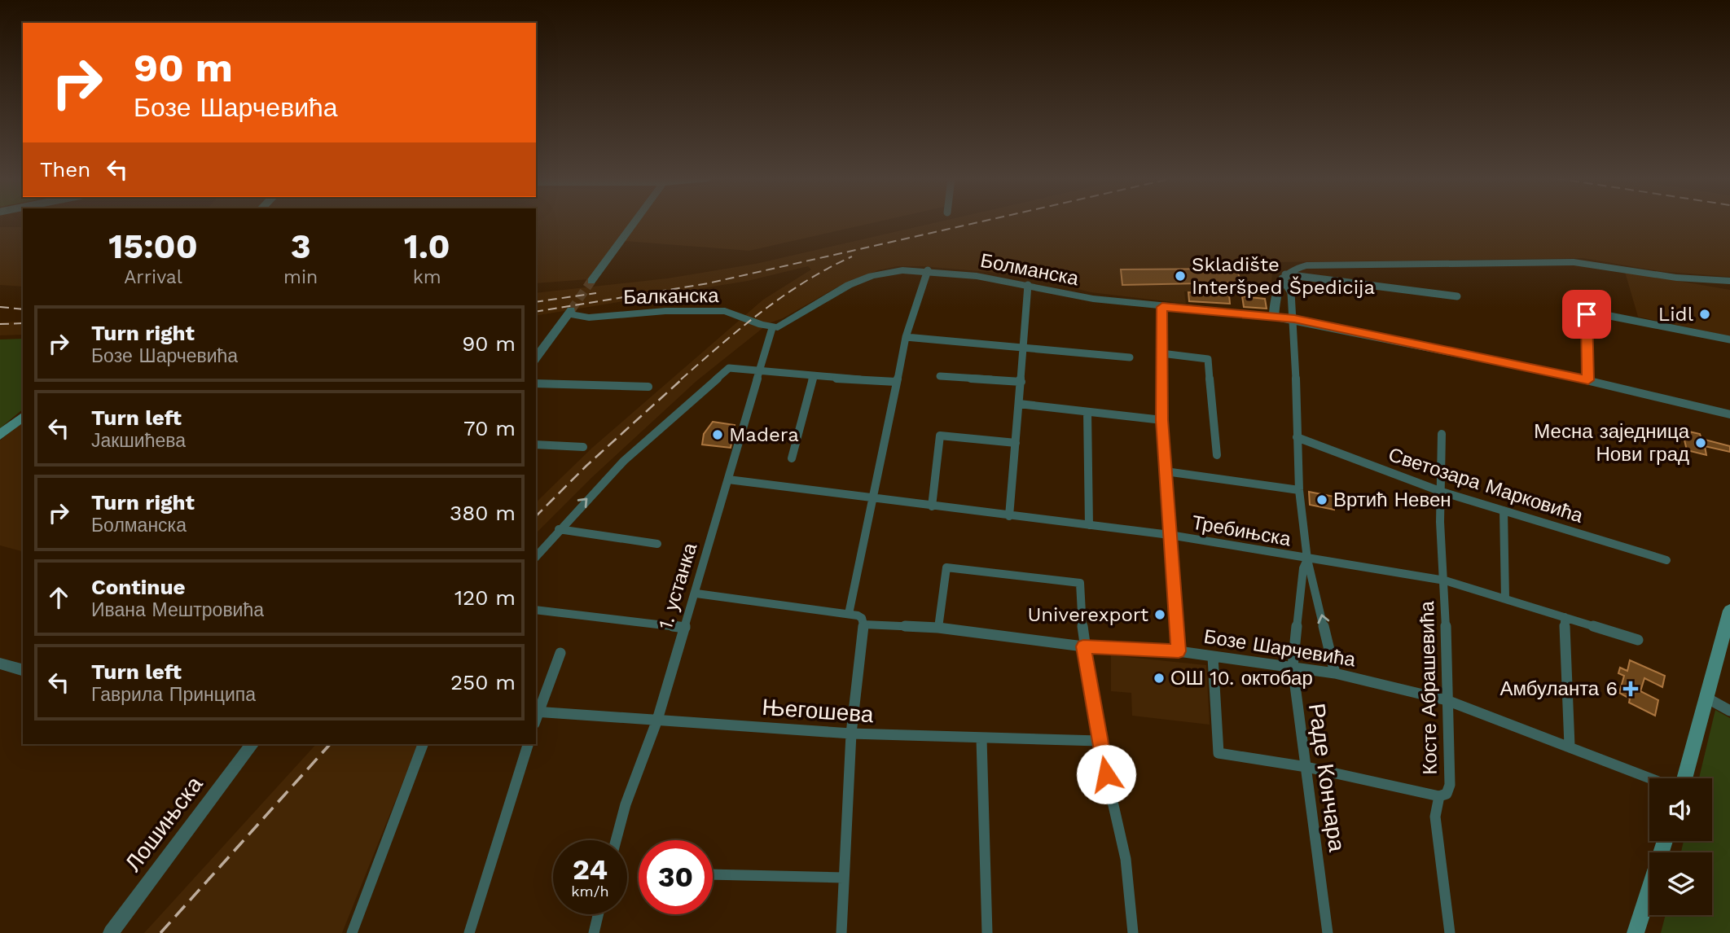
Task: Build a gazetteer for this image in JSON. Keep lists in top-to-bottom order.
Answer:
{
  "streets": {
    "street": [
      "Болманска",
      "Балканска",
      "Светозара Марковића",
      "Требињска",
      "1. устанка",
      "Бозе Шарчевића",
      "Косте Абрашевића",
      "Његошева",
      "Раде Кончара",
      "Лошињска"
    ]
  },
  "crossings": [
    ["Болманска", "Балканска"],
    ["Болманска", "1. устанка"],
    ["Болманска", "Раде Кончара"],
    ["Балканска", "1. устанка"],
    ["Светозара Марковића", "Косте Абрашевића"],
    ["Светозара Марковића", "Раде Кончара"],
    ["Требињска", "1. устанка"],
    ["Требињска", "Косте Абрашевића"],
    ["Требињска", "Раде Кончара"],
    ["1. устанка", "Његошева"],
    ["Бозе Шарчевића", "Косте Абрашевића"],
    ["Бозе Шарчевића", "Раде Кончара"]
  ],
  "places": {
    "other": [
      "Skladište Interšped Špedicija",
      "Lidl",
      "Madera",
      "Месна заједница Нови град",
      "Вртић Невен",
      "Univerexport",
      "ОШ 10. октобар"
    ],
    "health": ["Амбуланта 6"]
  },
  "page": {
    "turn": ["90 m", "Бозе Шарчевића"],
    "then": "Then",
    "eta": [
      "15:00",
      "Arrival",
      "3",
      "min",
      "1.0",
      "km"
    ],
    "list": [
      {
        "name": "Turn right",
        "note": "Бозе Шарчевића",
        "value": "90 m"
      },
      {
        "name": "Turn left",
        "note": "Јакшићева",
        "value": "70 m"
      },
      {
        "name": "Turn right",
        "note": "Болманска",
        "value": "380 m"
      },
      {
        "name": "Continue",
        "note": "Ивана Мештровића",
        "value": "120 m"
      },
      {
        "name": "Turn left",
        "note": "Гаврила Принципа",
        "value": "250 m"
      }
    ],
    "speed": "24 km/h",
    "limit": "30"
  }
}
